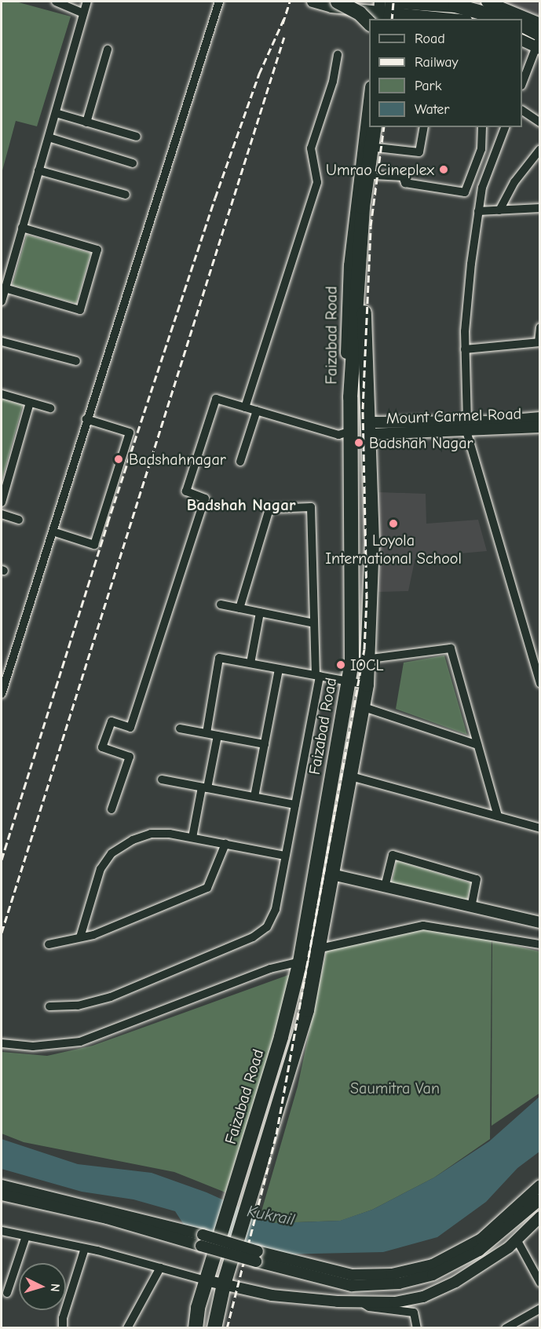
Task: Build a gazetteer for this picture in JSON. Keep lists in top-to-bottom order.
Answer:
{
  "streets": {
    "main road": ["Faizabad Road"],
    "street": ["Mount Carmel Road"]
  },
  "districts": ["Badshah Nagar"],
  "water": ["Kukrail"],
  "parks": ["Saumitra Van"],
  "places": [
    "Umrao Cineplex",
    "Badshah Nagar",
    "Badshahnagar",
    "Loyola International School",
    "IOCL"
  ],
  "legend": [
    "Road",
    "Railway",
    "Park",
    "Water"
  ],
  "north": "right"
}
